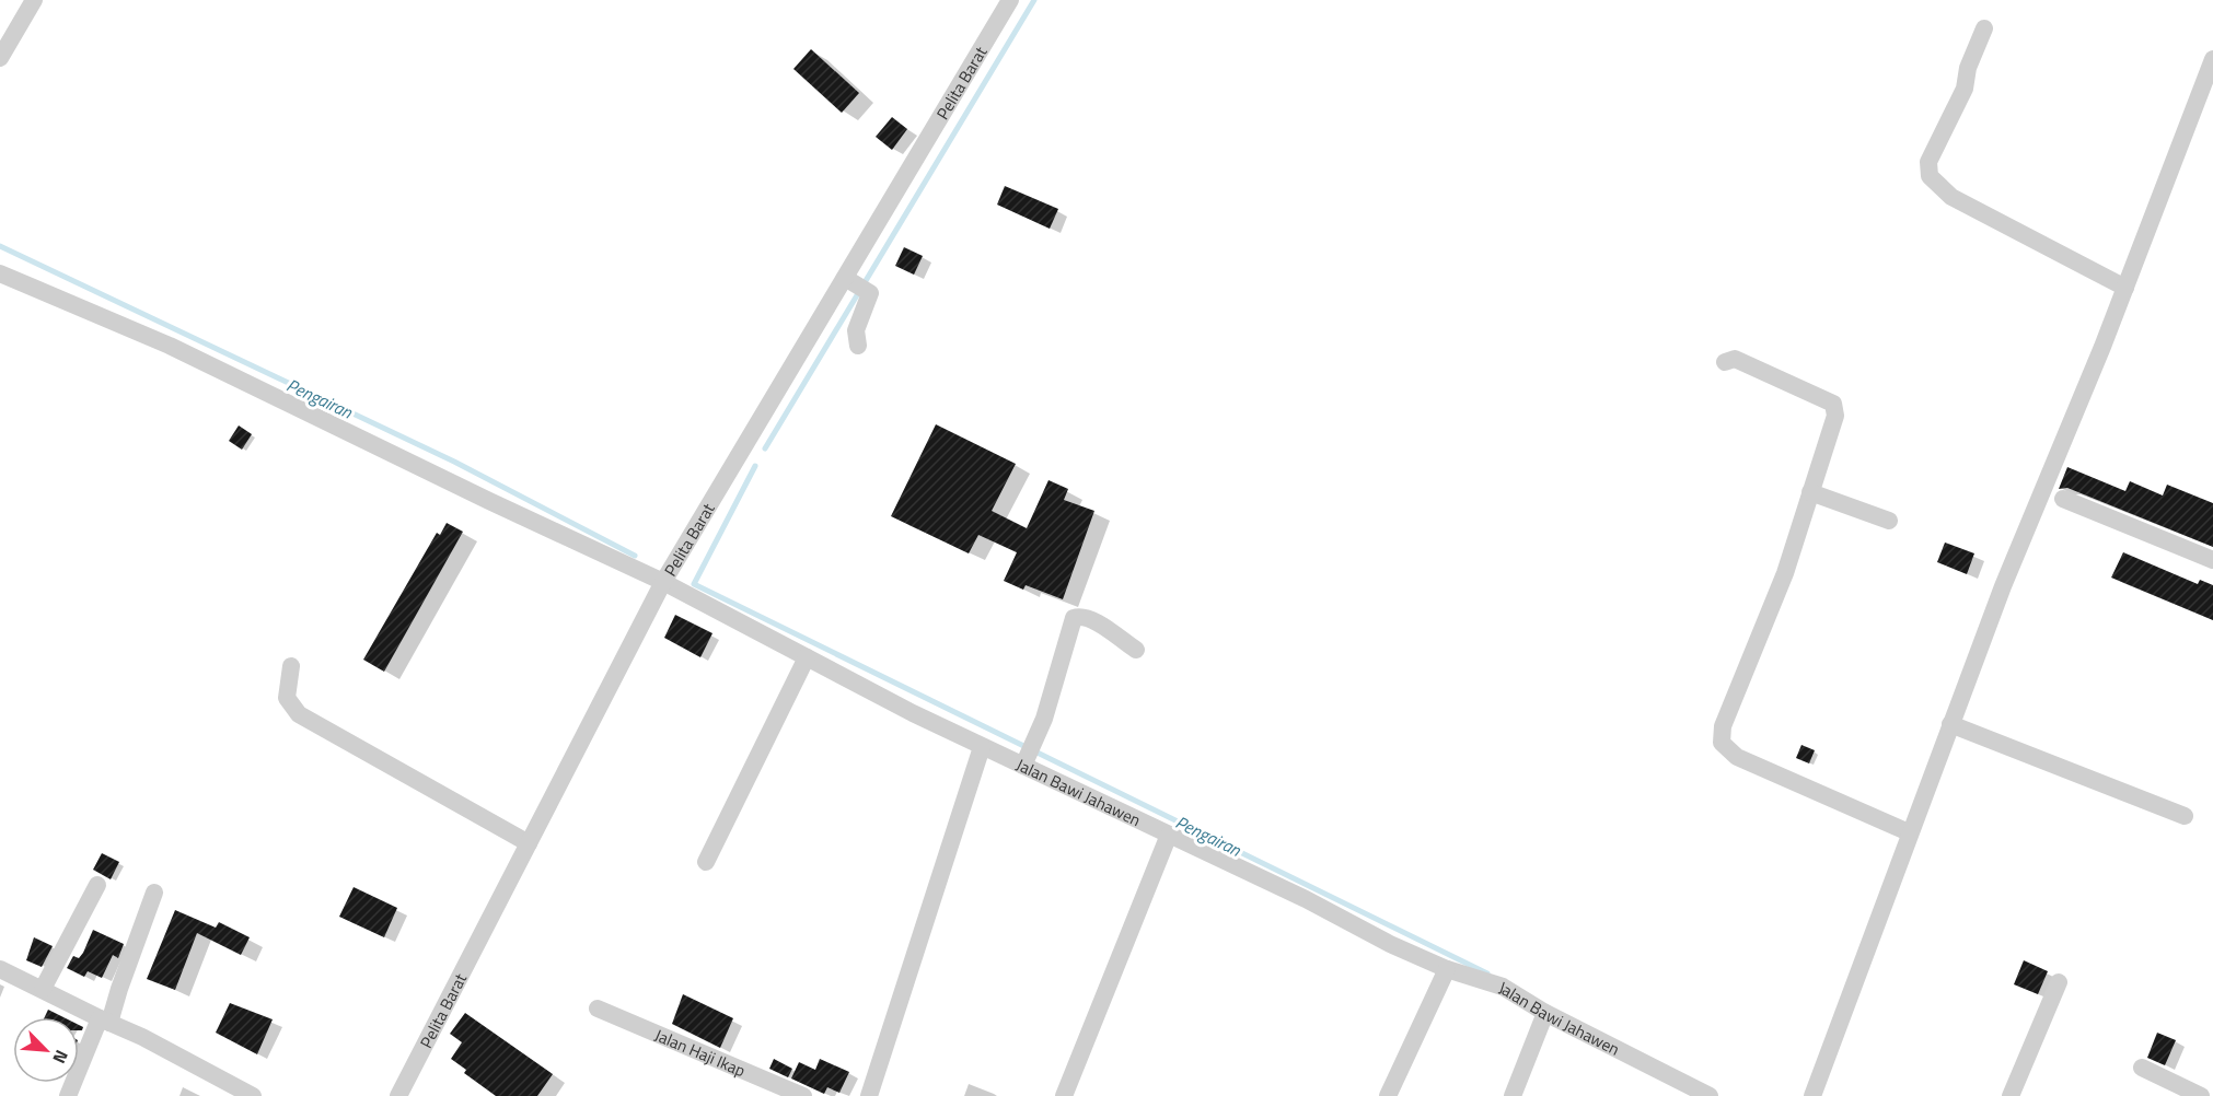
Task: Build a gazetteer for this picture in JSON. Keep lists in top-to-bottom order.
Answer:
{
  "streets": {
    "street": ["Pelita Barat", "Jalan Bawi Jahawen", "Jalan Haji Ikap"]
  },
  "crossings": [
    ["Pelita Barat", "Jalan Bawi Jahawen"]
  ],
  "water": ["Pengairan"],
  "north": "bottom right"
}
